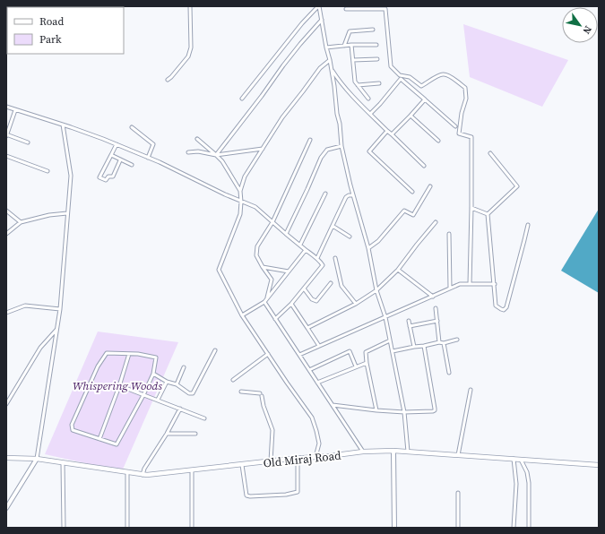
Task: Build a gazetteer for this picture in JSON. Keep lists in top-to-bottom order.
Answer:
{
  "streets": {
    "main road": ["Old Miraj Road"]
  },
  "parks": ["Whispering Woods"],
  "legend": ["Road", "Park"],
  "north": "bottom right"
}
